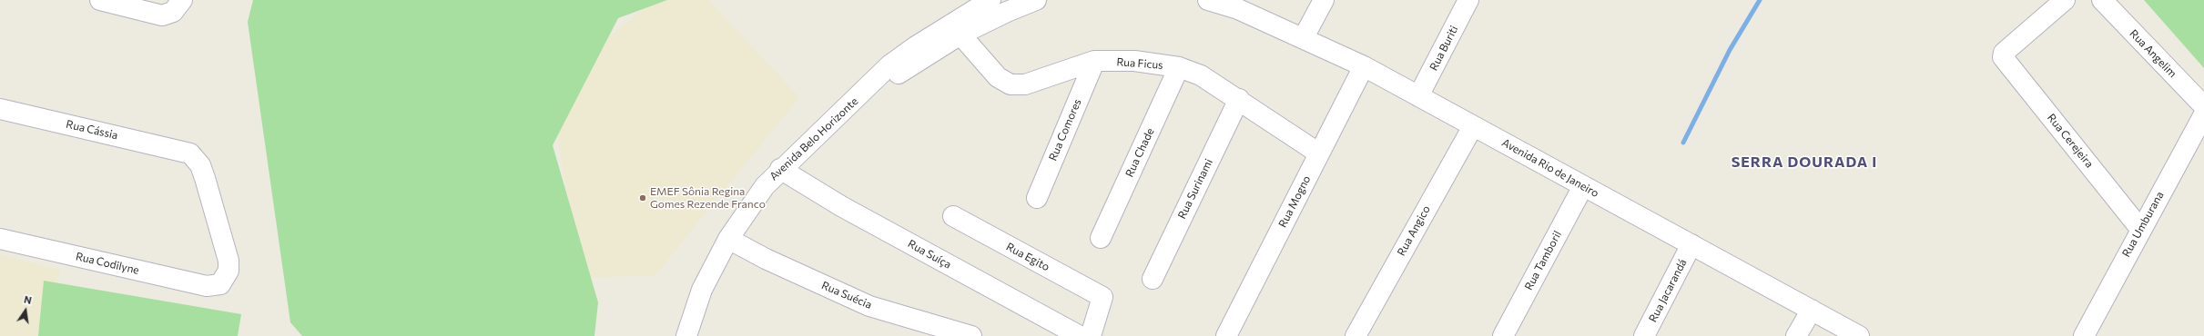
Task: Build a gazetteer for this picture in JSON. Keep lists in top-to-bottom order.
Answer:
{
  "streets": {
    "street": [
      "Rua Buriti",
      "Rua Angelim",
      "Rua Ficus",
      "Rua Cássia",
      "Rua Comores",
      "Avenida Belo Horizonte",
      "Rua Cerejeira",
      "Rua Chade",
      "Avenida Rio de Janeiro",
      "Rua Surinami",
      "Rua Mogno",
      "Rua Umburana",
      "Rua Angico",
      "Rua Suíça",
      "Rua Egito",
      "Rua Tamboril",
      "Rua Codilyne",
      "Rua Jacarandá",
      "Rua Suécia"
    ]
  },
  "crossings": [
    ["Rua Buriti", "Avenida Rio de Janeiro"],
    ["Rua Ficus", "Rua Comores"],
    ["Rua Ficus", "Avenida Belo Horizonte"],
    ["Rua Ficus", "Rua Chade"],
    ["Rua Ficus", "Rua Surinami"],
    ["Rua Ficus", "Rua Mogno"],
    ["Rua Cássia", "Rua Codilyne"],
    ["Avenida Belo Horizonte", "Rua Suíça"],
    ["Avenida Belo Horizonte", "Rua Suécia"],
    ["Rua Cerejeira", "Rua Umburana"],
    ["Avenida Rio de Janeiro", "Rua Mogno"],
    ["Avenida Rio de Janeiro", "Rua Angico"],
    ["Avenida Rio de Janeiro", "Rua Tamboril"],
    ["Avenida Rio de Janeiro", "Rua Jacarandá"]
  ],
  "districts": ["SERRA DOURADA I"],
  "places": ["EMEF Sônia Regina Gomes Rezende Franco"],
  "north": "top"
}
